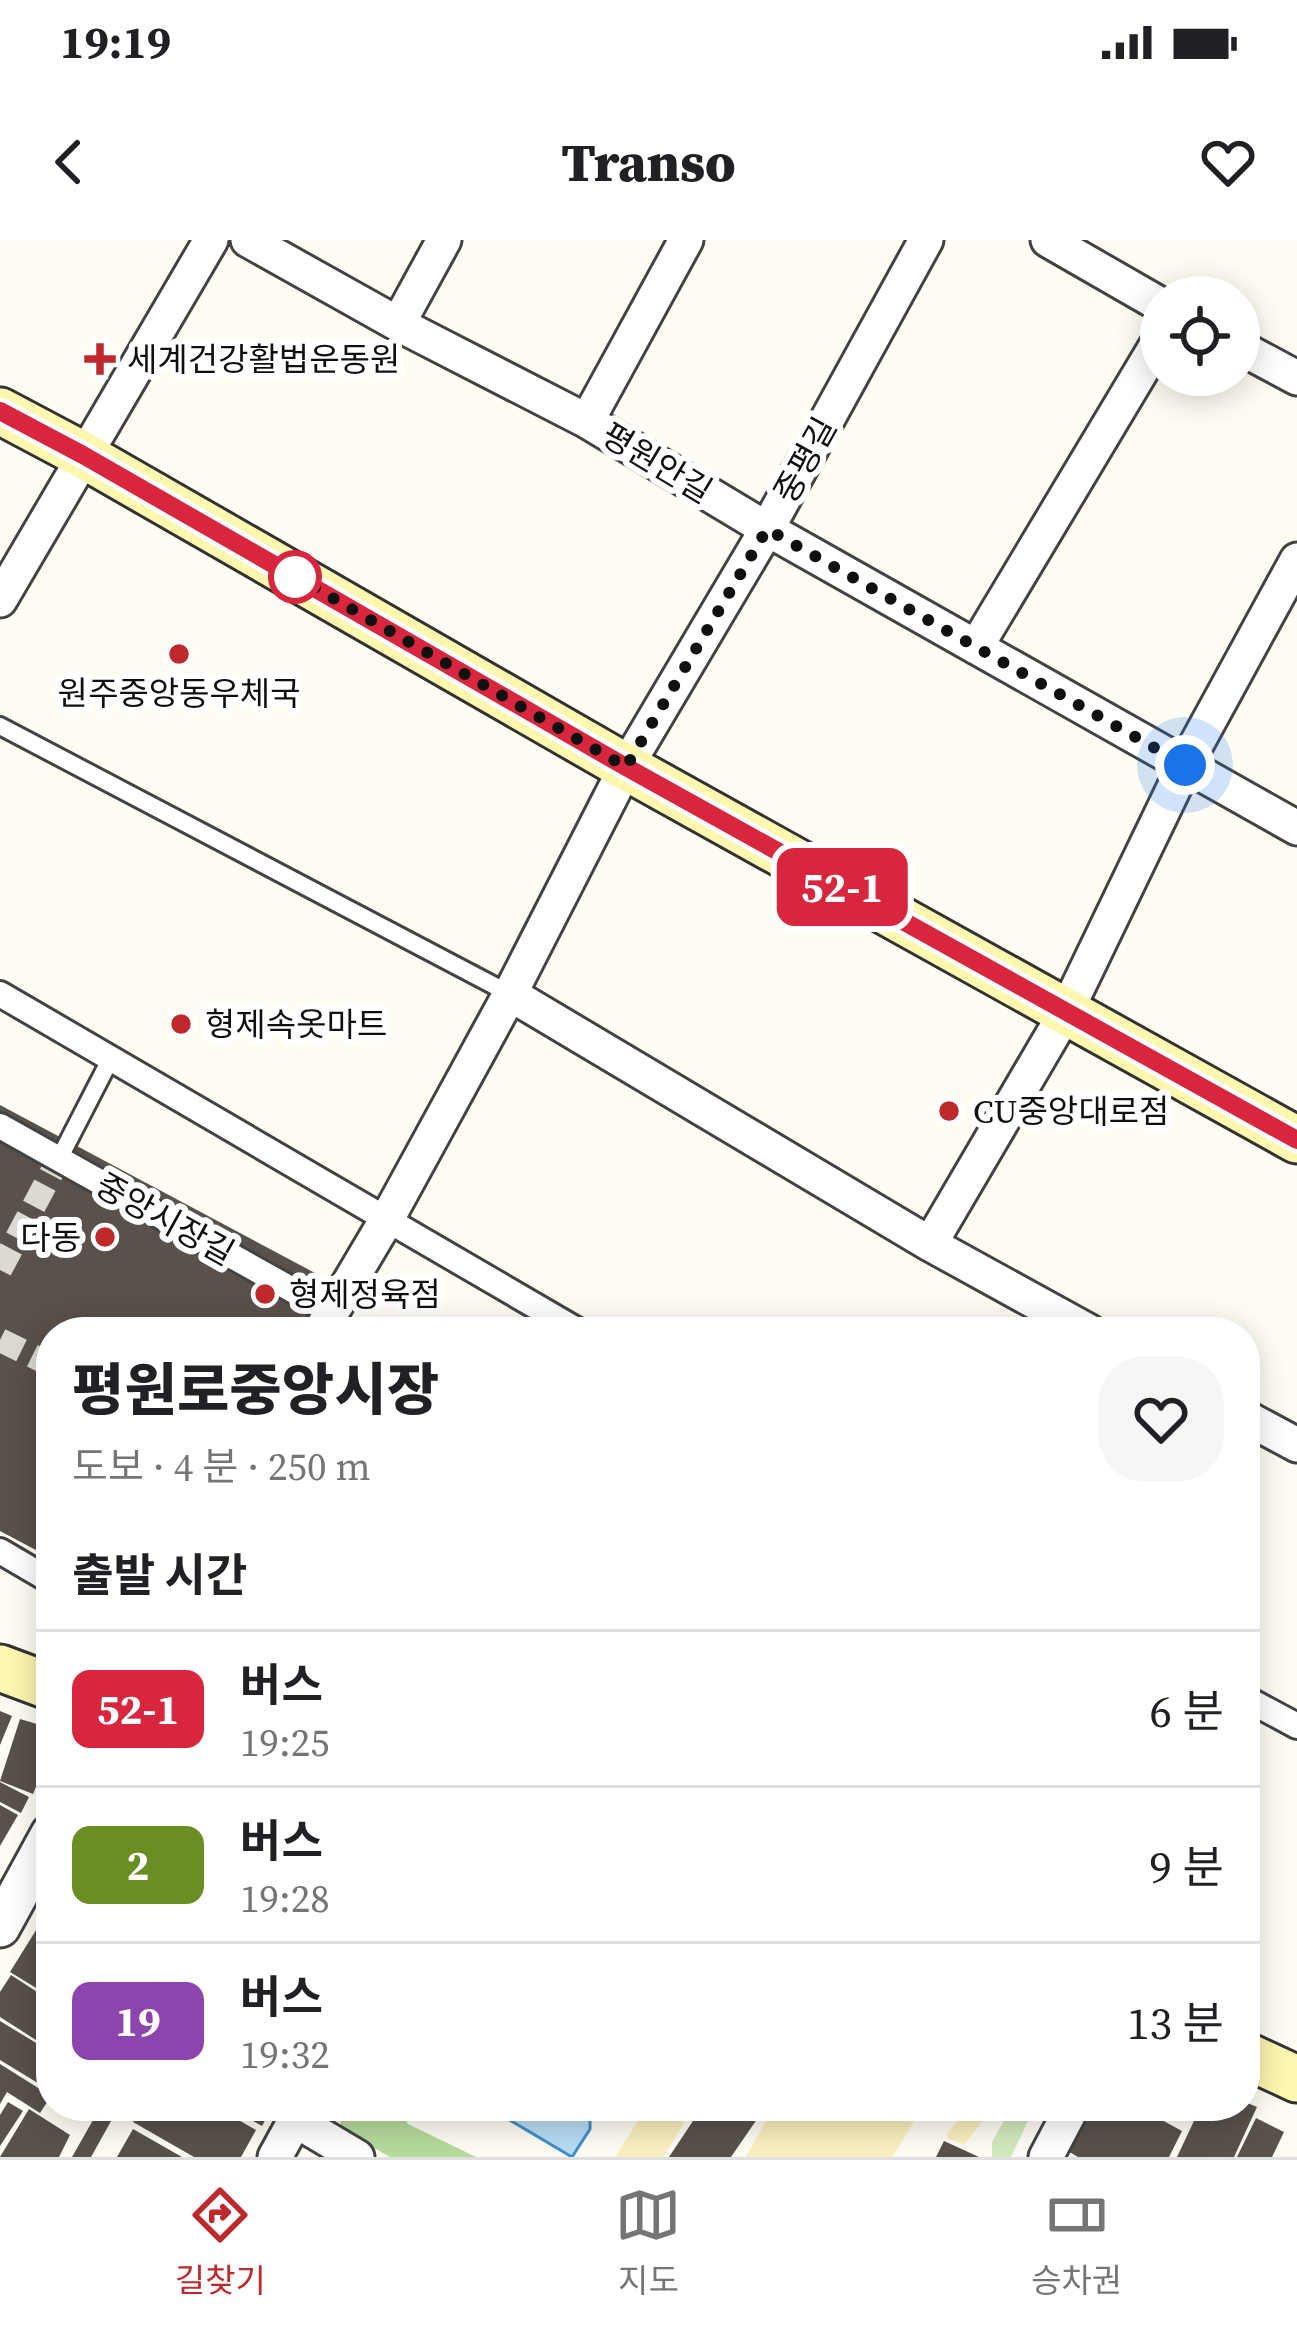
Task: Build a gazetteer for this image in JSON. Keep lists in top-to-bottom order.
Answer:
{
  "streets": {
    "street": ["중평길", "평원안길", "중앙시장길"]
  },
  "crossings": [
    ["중평길", "평원안길"]
  ],
  "places": {
    "health": ["세계건강활법운동원"],
    "other": [
      "원주중앙동우체국",
      "형제속옷마트",
      "CU중앙대로점",
      "다동",
      "형제정육점"
    ]
  },
  "lines": ["bus line 52-1"],
  "page": {
    "status": "19:19",
    "header": "Transo",
    "on_map": "52-1",
    "heading": [
      ["평원로중앙시장", "도보 · 4 분 · 250 m"],
      "출발 시간"
    ],
    "list": [
      {
        "mark": "52-1",
        "name": "버스",
        "note": "19:25",
        "value": "6 분"
      },
      {
        "mark": "2",
        "name": "버스",
        "note": "19:28",
        "value": "9 분"
      },
      {
        "mark": "19",
        "name": "버스",
        "note": "19:32",
        "value": "13 분"
      }
    ],
    "tabs": ["길찾기", "지도", "승차권"]
  }
}
